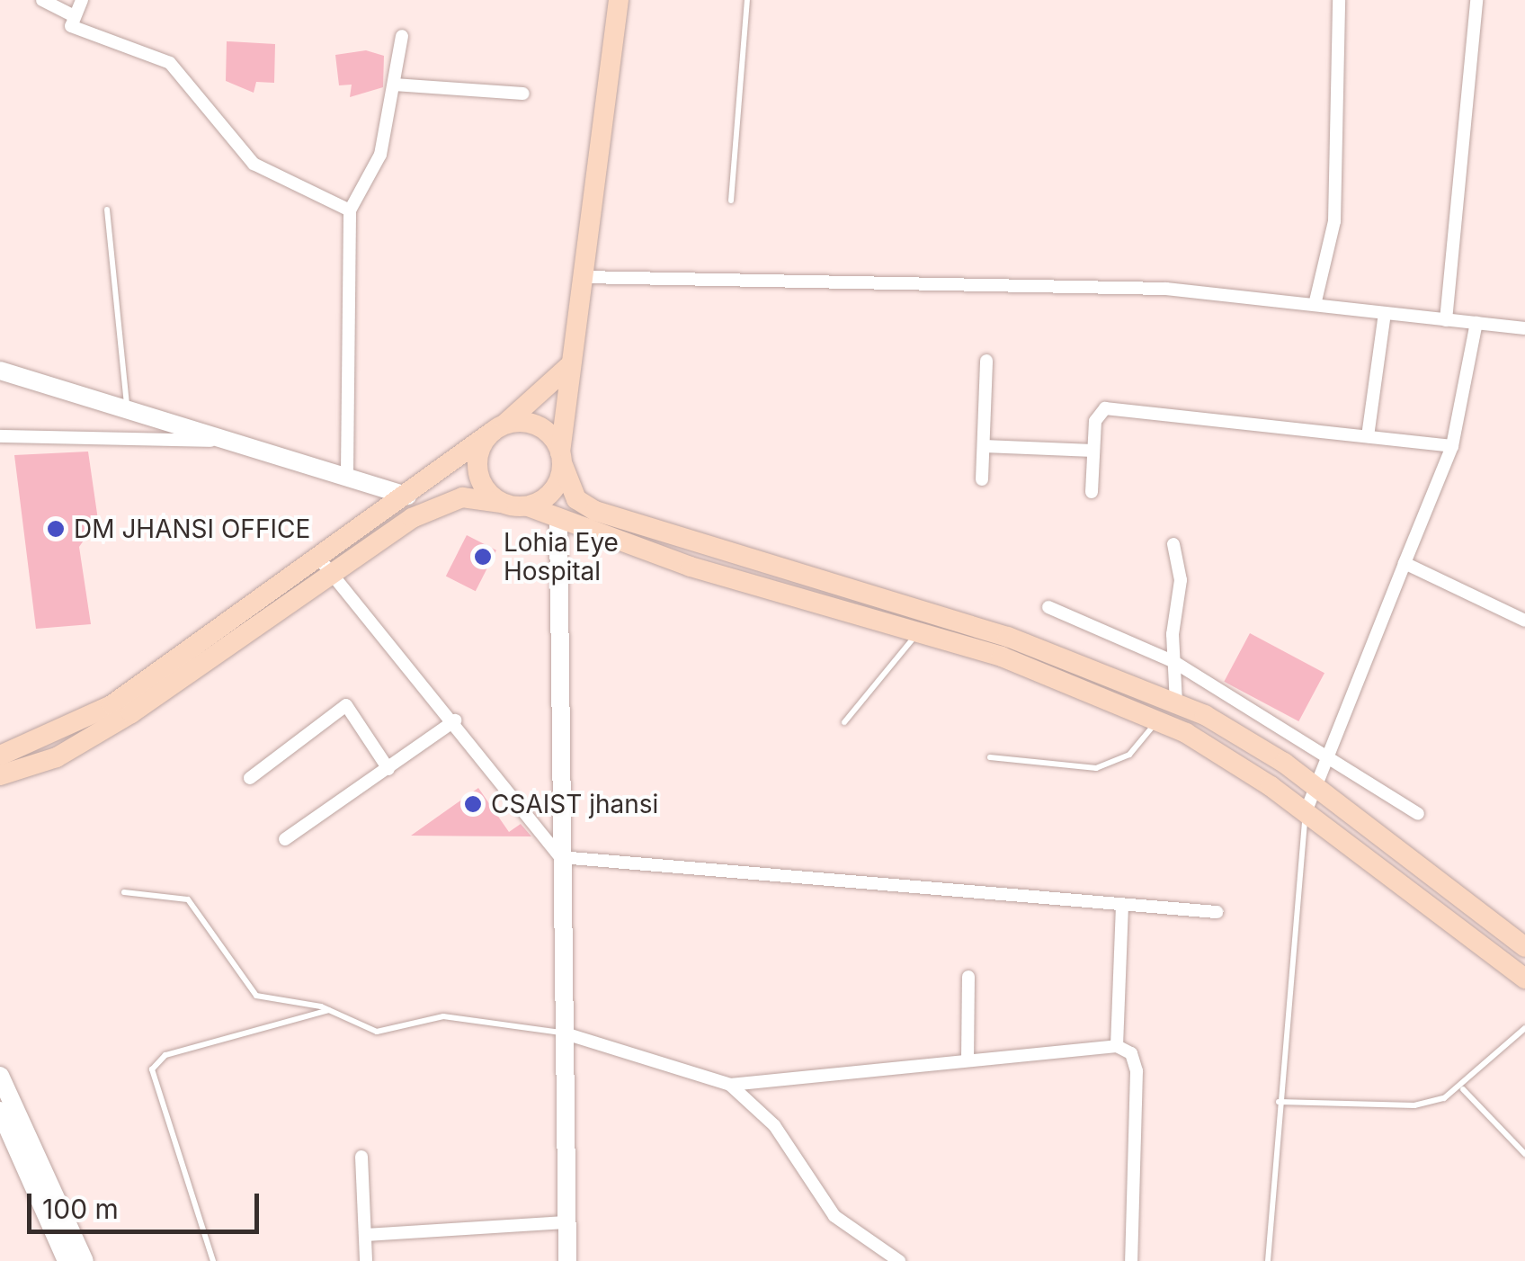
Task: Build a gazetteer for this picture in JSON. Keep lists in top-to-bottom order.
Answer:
{
  "places": ["DM JHANSI OFFICE", "Lohia Eye Hospital", "CSAIST jhansi"],
  "scale_bar": "100 m"
}
